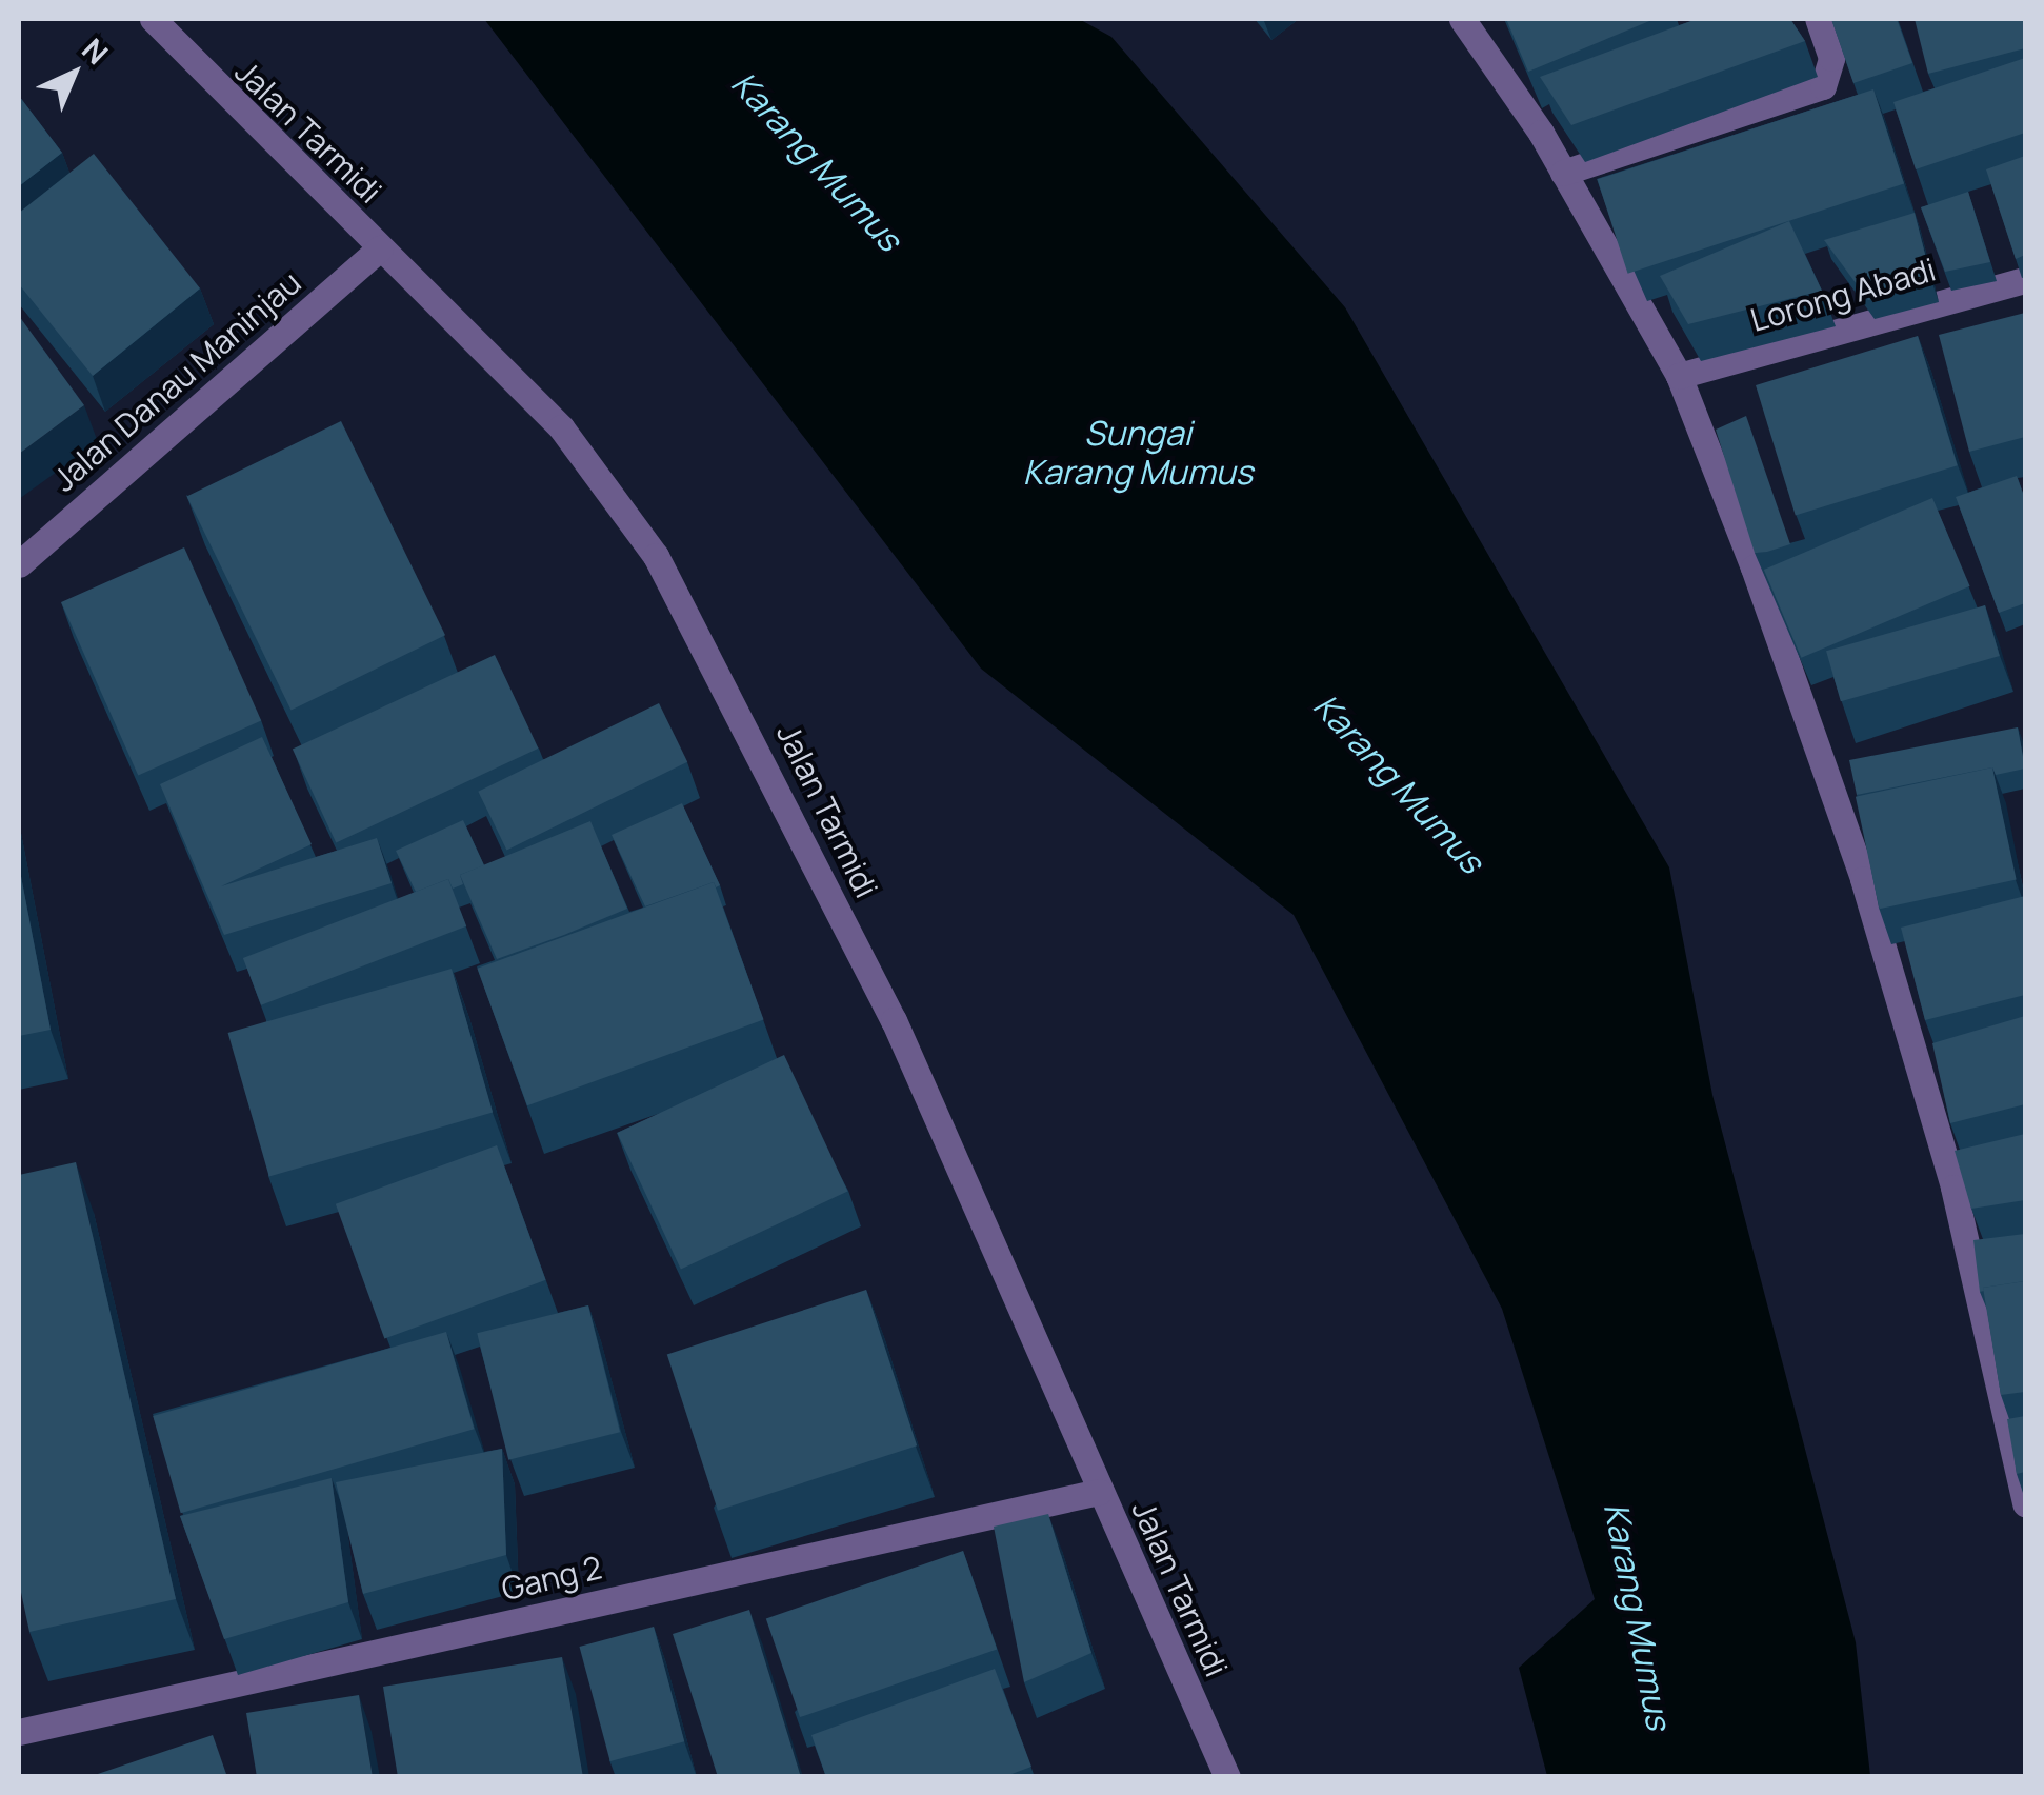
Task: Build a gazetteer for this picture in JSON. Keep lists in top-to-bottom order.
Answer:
{
  "streets": {
    "street": [
      "Jalan Tarmidi",
      "Lorong Abadi",
      "Jalan Danau Maninjau",
      "Gang 2"
    ]
  },
  "crossings": [
    ["Jalan Tarmidi", "Jalan Danau Maninjau"],
    ["Jalan Tarmidi", "Gang 2"]
  ],
  "water": ["Karang Mumus", "Sungai Karang Mumus"],
  "north": "top right"
}
